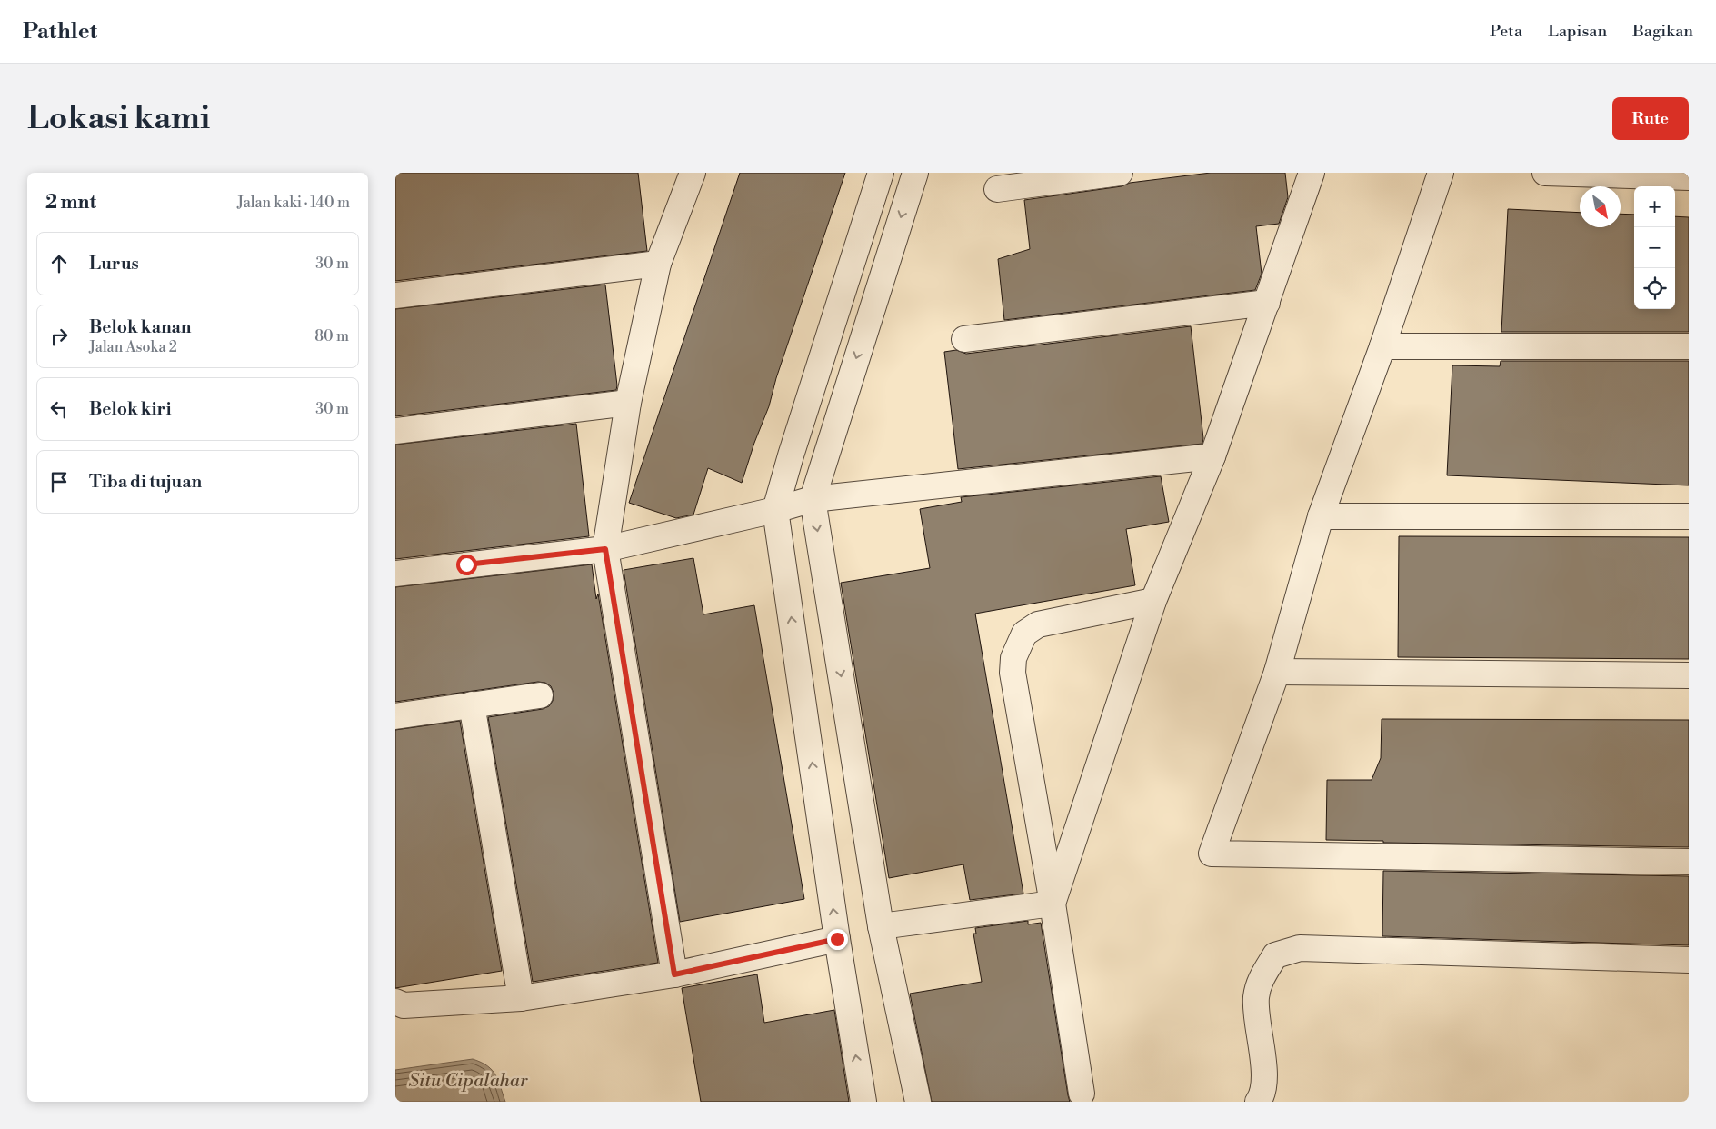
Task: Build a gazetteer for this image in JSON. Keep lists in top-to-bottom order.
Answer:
{
  "water": ["Situ Cipalahar"],
  "north": "bottom right",
  "page": {
    "header": "Pathlet",
    "nav": ["Peta", "Lapisan", "Bagikan"],
    "buttons": "Rute",
    "title": "Lokasi kami",
    "heading": ["2 mnt", "Jalan kaki · 140 m"],
    "map_buttons": ["+", "−"],
    "list": [
      ["Lurus", "30 m"],
      ["Belok kanan", "Jalan Asoka 2", "80 m"],
      ["Belok kiri", "30 m"],
      "Tiba di tujuan"
    ]
  }
}
